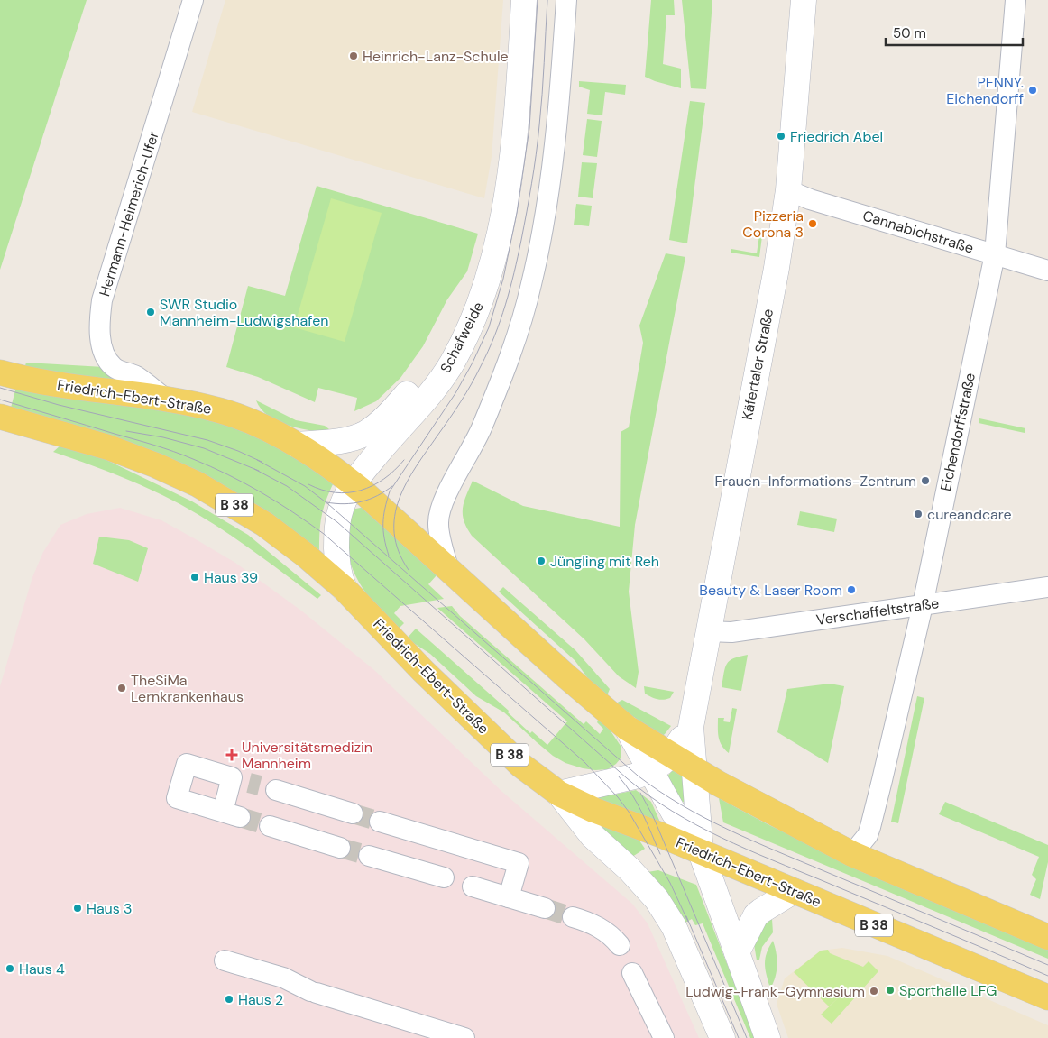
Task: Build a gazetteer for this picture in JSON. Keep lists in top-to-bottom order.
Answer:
{
  "streets": {
    "main road": [
      "Schafweide",
      "Käfertaler Straße",
      "Friedrich-Ebert-Straße",
      "B 38"
    ],
    "street": [
      "Hermann-Heimerich-Ufer",
      "Cannabichstraße",
      "Eichendorffstraße",
      "Verschaffeltstraße"
    ]
  },
  "crossings": [
    ["Hermann-Heimerich-Ufer", "Friedrich-Ebert-Straße"],
    ["Cannabichstraße", "Käfertaler Straße"],
    ["Cannabichstraße", "Eichendorffstraße"],
    ["Schafweide", "Friedrich-Ebert-Straße"],
    ["Käfertaler Straße", "Friedrich-Ebert-Straße"],
    ["Käfertaler Straße", "Verschaffeltstraße"],
    ["Friedrich-Ebert-Straße", "Eichendorffstraße"],
    ["Eichendorffstraße", "Verschaffeltstraße"]
  ],
  "places": {
    "other": [
      "Heinrich-Lanz-Schule",
      "PENNY. Eichendorff",
      "Friedrich Abel",
      "Pizzeria Corona 3",
      "SWR Studio Mannheim-Ludwigshafen",
      "Frauen-Informations-Zentrum",
      "cureandcare",
      "Jüngling mit Reh",
      "Haus 39",
      "Beauty & Laser Room",
      "TheSiMa Lernkrankenhaus",
      "Haus 3",
      "Haus 4",
      "Sporthalle LFG",
      "Ludwig-Frank-Gymnasium",
      "Haus 2"
    ],
    "health": ["Universitätsmedizin Mannheim"]
  },
  "scale_bar": "50 m"
}
